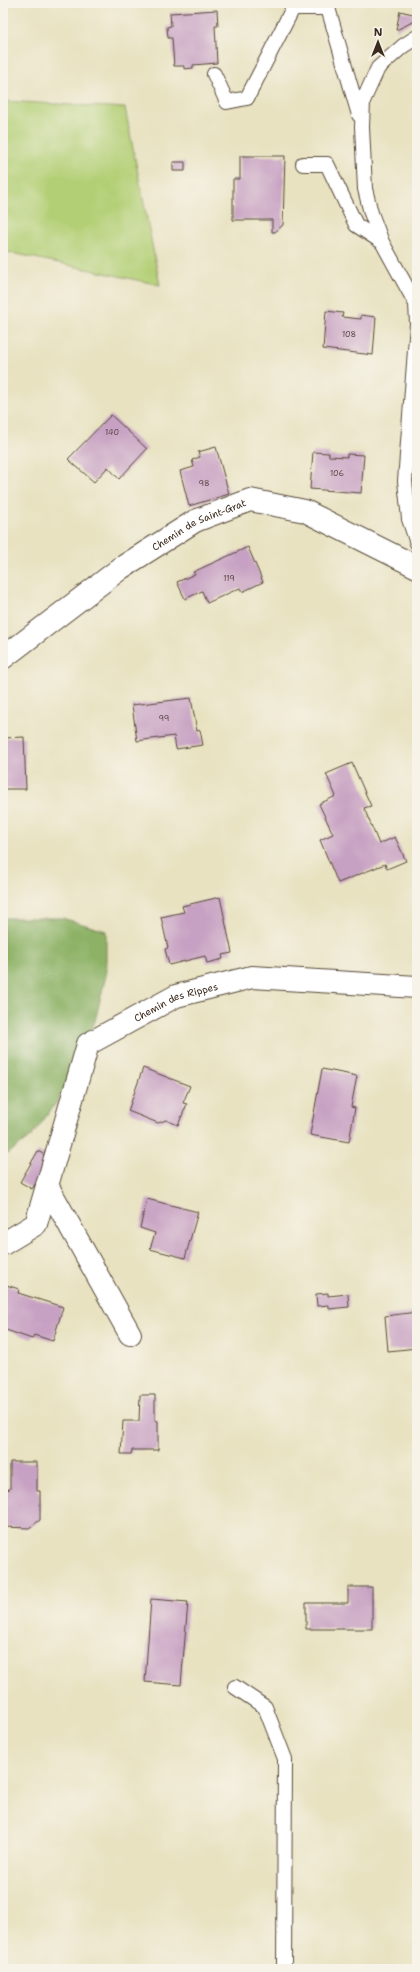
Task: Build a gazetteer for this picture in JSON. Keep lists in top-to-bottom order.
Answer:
{
  "streets": {
    "street": ["Chemin de Saint-Grat", "Chemin des Rippes"]
  },
  "house_numbers": [
    "108",
    "140",
    "106",
    "98",
    "119",
    "99"
  ],
  "north": "top"
}
